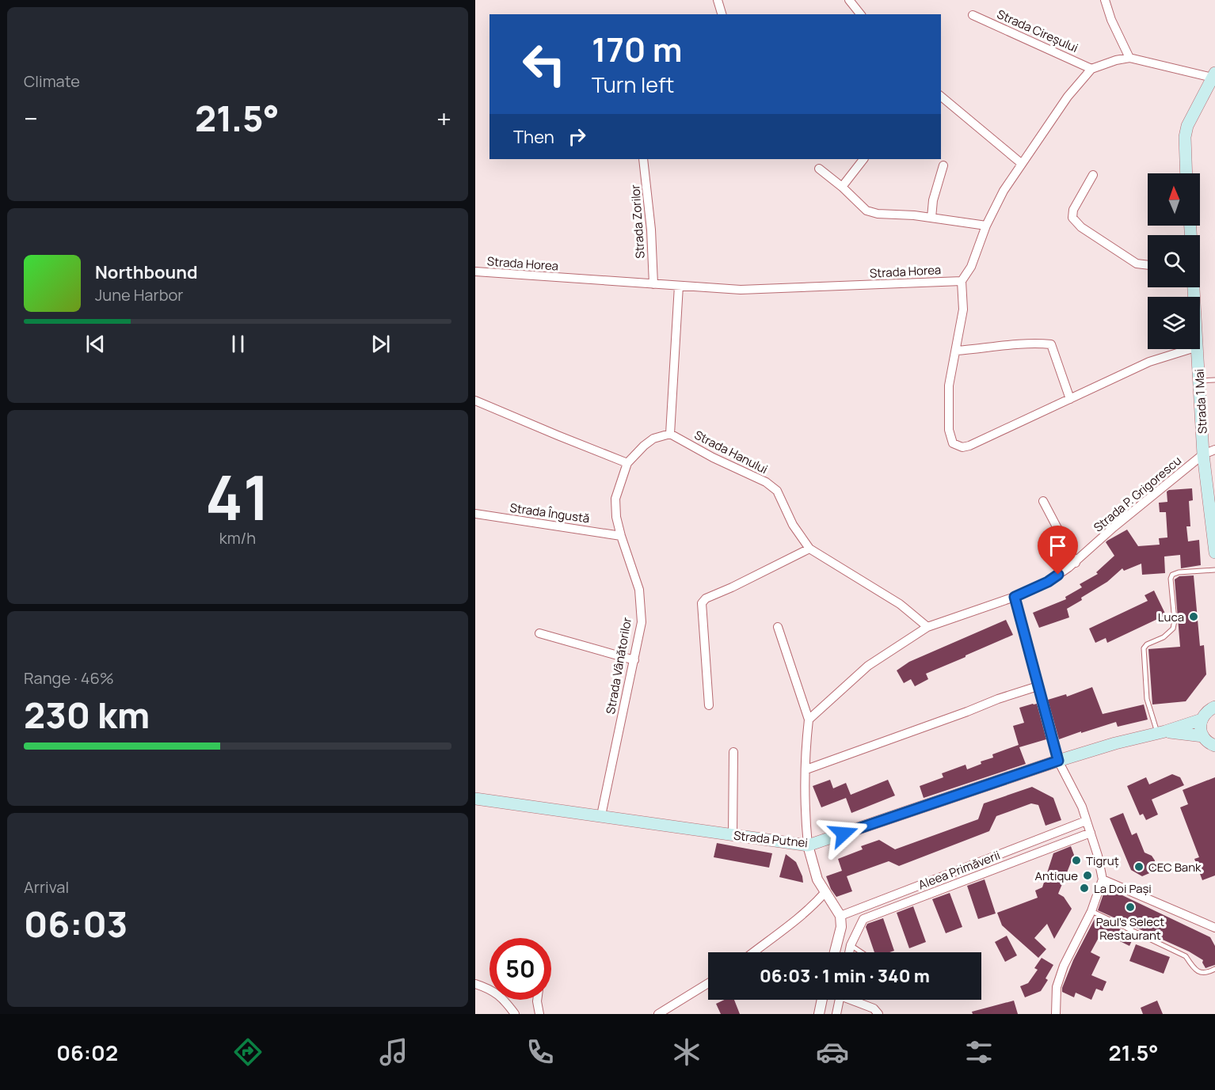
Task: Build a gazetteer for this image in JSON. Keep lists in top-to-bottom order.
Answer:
{
  "streets": {
    "main road": ["Strada 1 Mai", "Strada Putnei"],
    "street": [
      "Strada Cireşului",
      "Strada Zorilor",
      "Strada Horea",
      "Strada Hanului",
      "Strada P. Grigorescu",
      "Strada Îngustă",
      "Strada Vânătorilor",
      "Aleea Primăverii"
    ]
  },
  "crossings": [
    ["Strada Zorilor", "Strada Horea"],
    ["Strada 1 Mai", "Strada P. Grigorescu"],
    ["Strada Hanului", "Strada P. Grigorescu"],
    ["Strada Hanului", "Strada Vânătorilor"],
    ["Strada Îngustă", "Strada Vânătorilor"],
    ["Strada Vânătorilor", "Strada Putnei"]
  ],
  "places": [
    "Luca",
    "Tigruț",
    "CEC Bank",
    "Antique",
    "La Doi Pași",
    "Paul's Select Restaurant"
  ],
  "north": "top",
  "page": {
    "tile": [
      "Climate",
      ["41", "km/h"],
      ["Range · 46%", "230 km"],
      ["Arrival", "06:03"]
    ],
    "turn": ["170 m", "Turn left"],
    "heat": ["−", "21.5°", "+"],
    "then": "Then",
    "song": ["Northbound", "June Harbor"],
    "limit": "50",
    "trip": "06:03 · 1 min · 340 m",
    "tabs": ["06:02", "21.5°"]
  }
}
